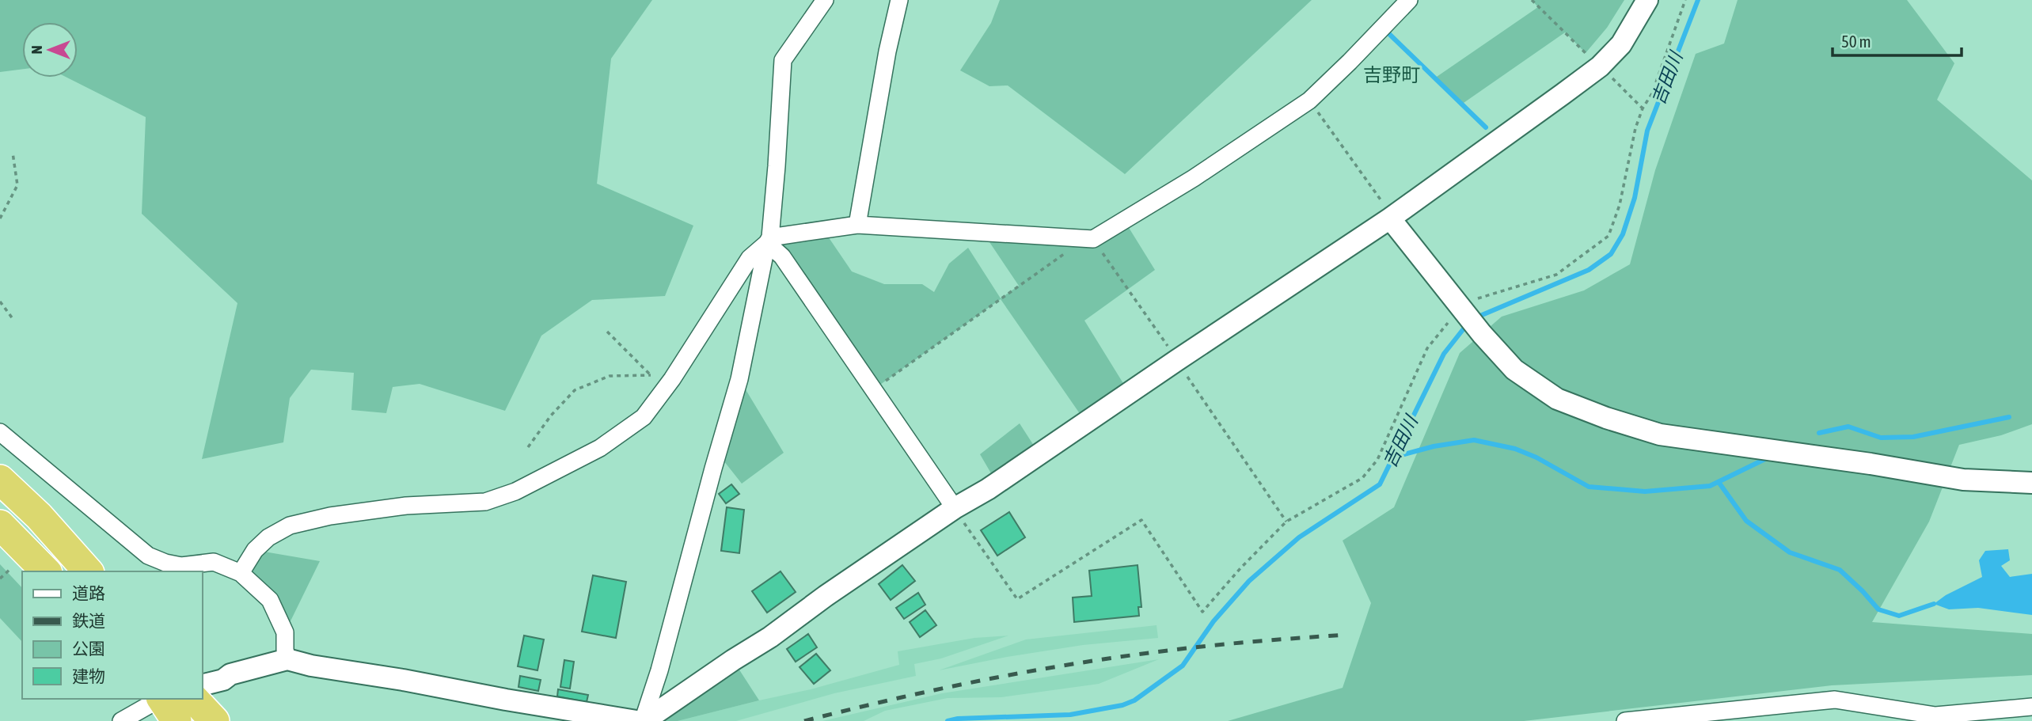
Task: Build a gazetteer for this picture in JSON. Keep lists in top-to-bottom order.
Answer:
{
  "districts": ["吉野町"],
  "water": ["吉田川"],
  "legend": [
    "道路",
    "鉄道",
    "公園",
    "建物"
  ],
  "scale_bar": "50 m",
  "north": "left"
}
